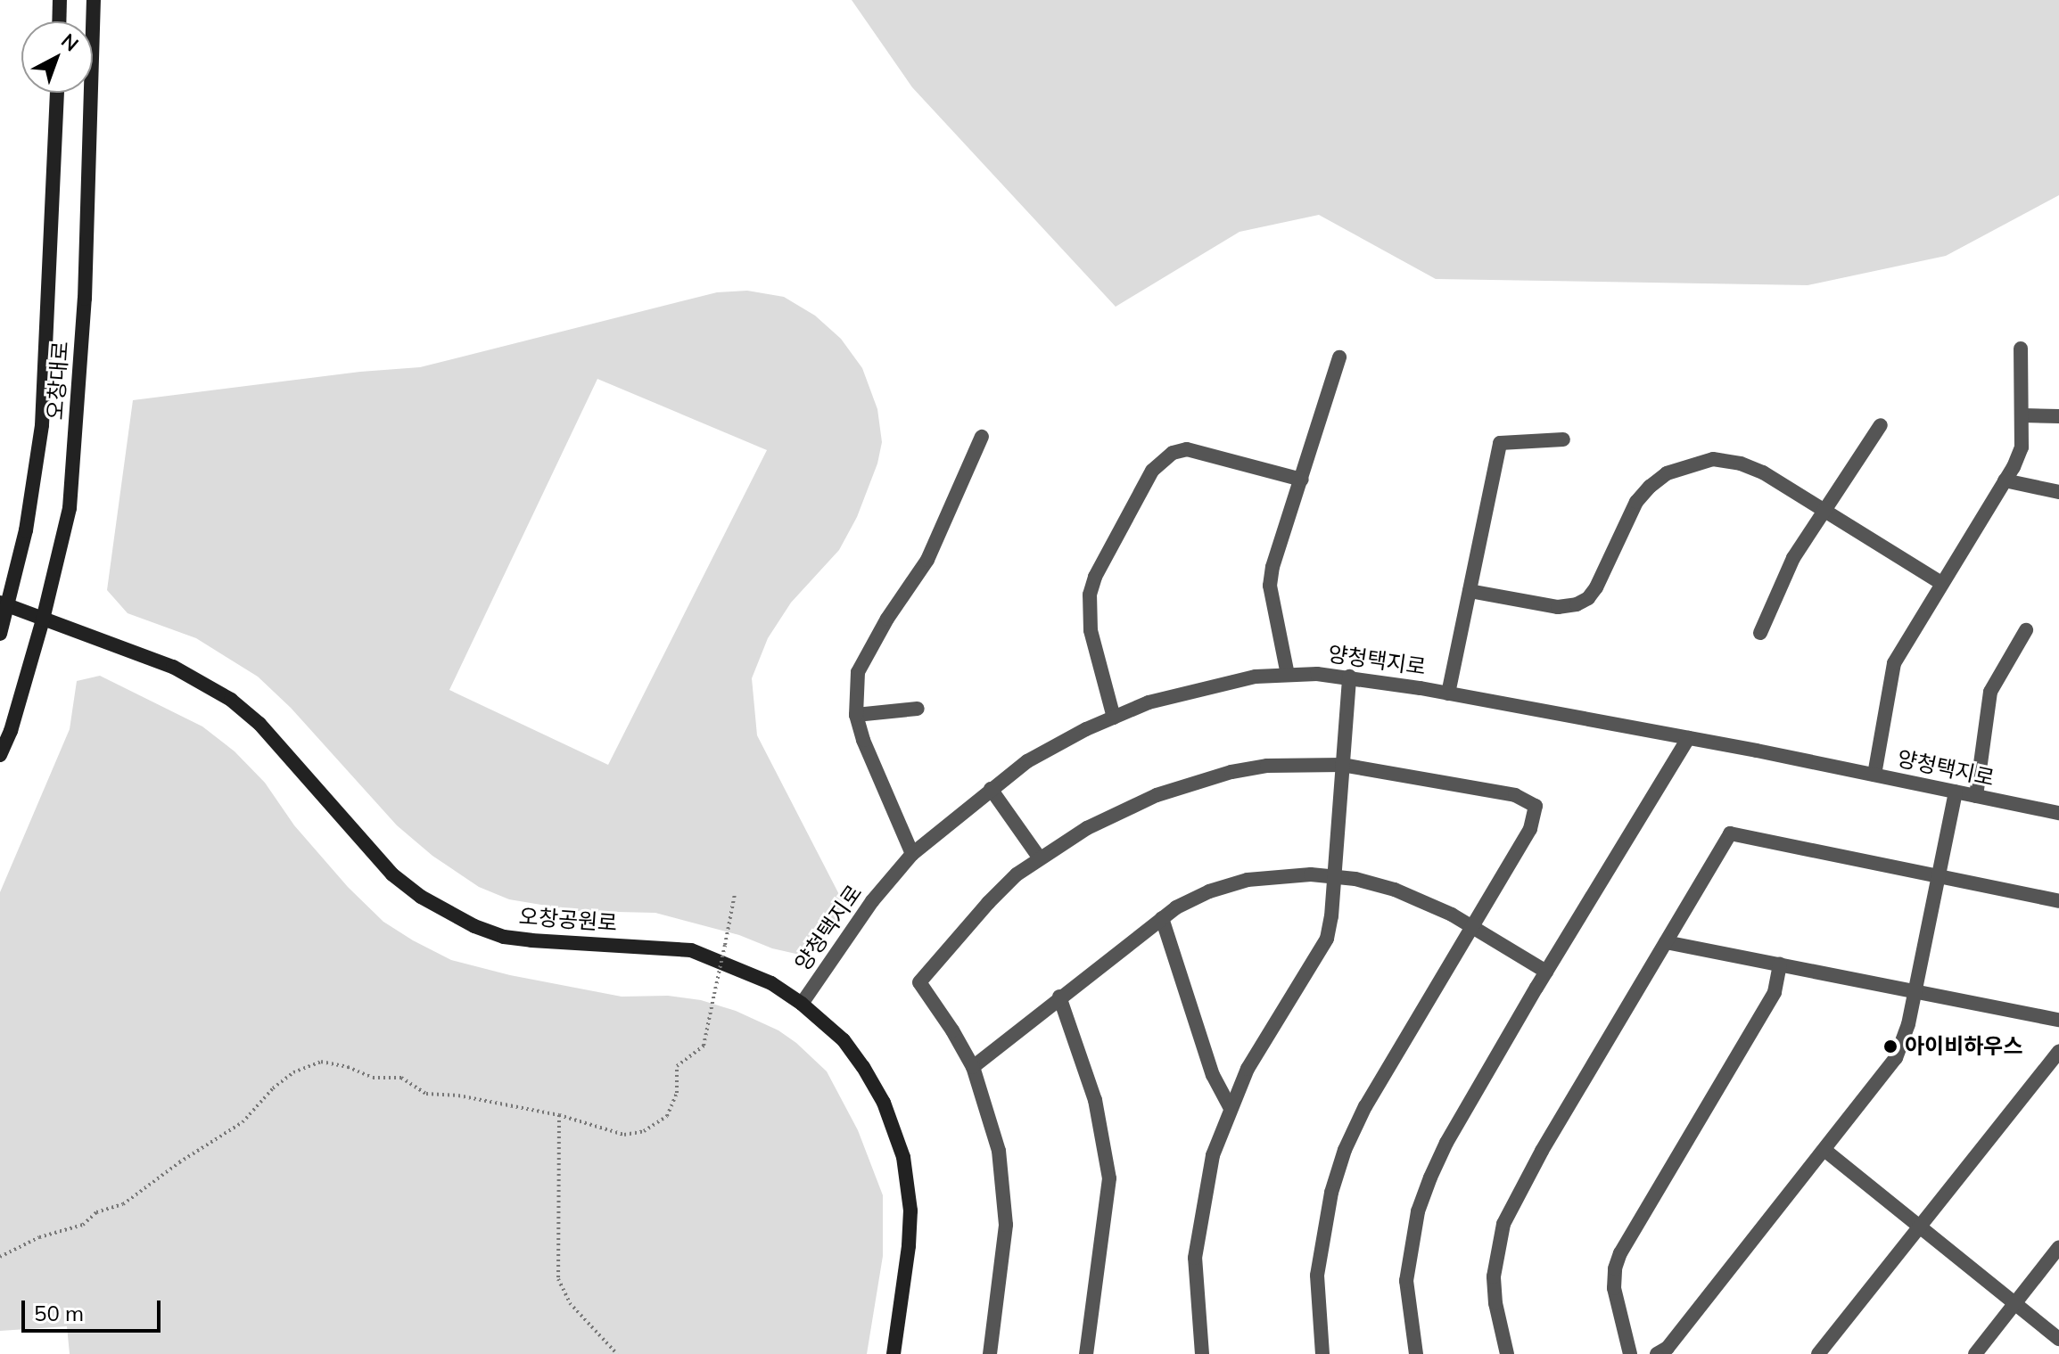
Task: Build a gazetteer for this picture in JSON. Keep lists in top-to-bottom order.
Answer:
{
  "streets": {
    "main road": ["오창대로", "오창공원로"],
    "street": ["양청택지로"]
  },
  "crossings": [
    ["오창대로", "오창공원로"],
    ["양청택지로", "오창공원로"]
  ],
  "places": ["아이비하우스"],
  "scale_bar": "50 m",
  "north": "top right"
}
